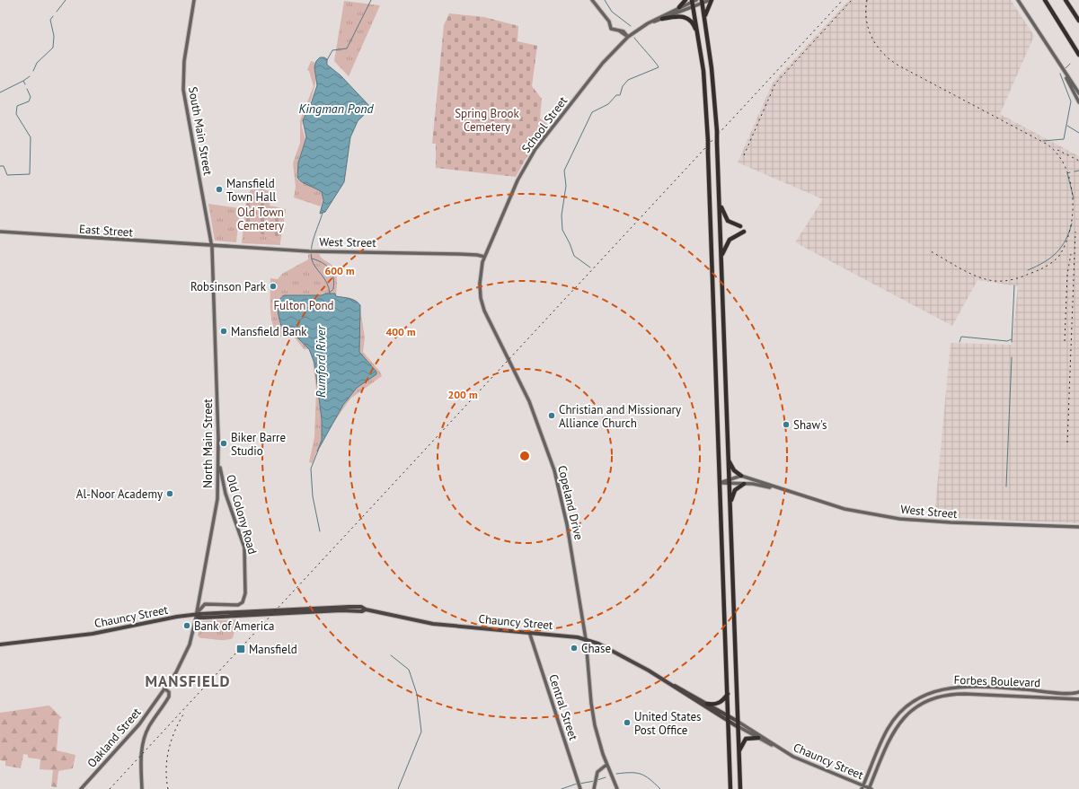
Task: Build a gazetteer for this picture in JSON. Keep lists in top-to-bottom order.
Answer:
{
  "streets": {
    "main road": [
      "School Street",
      "South Main Street",
      "East Street",
      "West Street",
      "North Main Street",
      "Copeland Drive",
      "Old Colony Road",
      "Chauncy Street",
      "Forbes Boulevard",
      "Central Street",
      "Oakland Street"
    ]
  },
  "crossings": [
    ["School Street", "West Street"],
    ["School Street", "Copeland Drive"],
    ["South Main Street", "East Street"],
    ["South Main Street", "West Street"],
    ["South Main Street", "North Main Street"],
    ["East Street", "West Street"],
    ["East Street", "North Main Street"],
    ["West Street", "North Main Street"],
    ["West Street", "Copeland Drive"],
    ["North Main Street", "Old Colony Road"],
    ["North Main Street", "Chauncy Street"],
    ["North Main Street", "Oakland Street"],
    ["Copeland Drive", "Chauncy Street"],
    ["Chauncy Street", "Forbes Boulevard"],
    ["Chauncy Street", "Central Street"]
  ],
  "districts": ["MANSFIELD"],
  "water": ["Kingman Pond", "Rumford River"],
  "parks": ["Spring Brook Cemetery", "Old Town Cemetery", "Fulton Pond"],
  "places": {
    "other": [
      "Mansfield Town Hall",
      "Robsinson Park",
      "Mansfield Bank",
      "Christian and Missionary Alliance Church",
      "Shaw's",
      "Biker Barre Studio",
      "Al-Noor Academy",
      "Bank of America",
      "Chase",
      "United States Post Office"
    ],
    "transit": ["Mansfield"]
  },
  "rings": ["600 m", "400 m", "200 m"]
}
